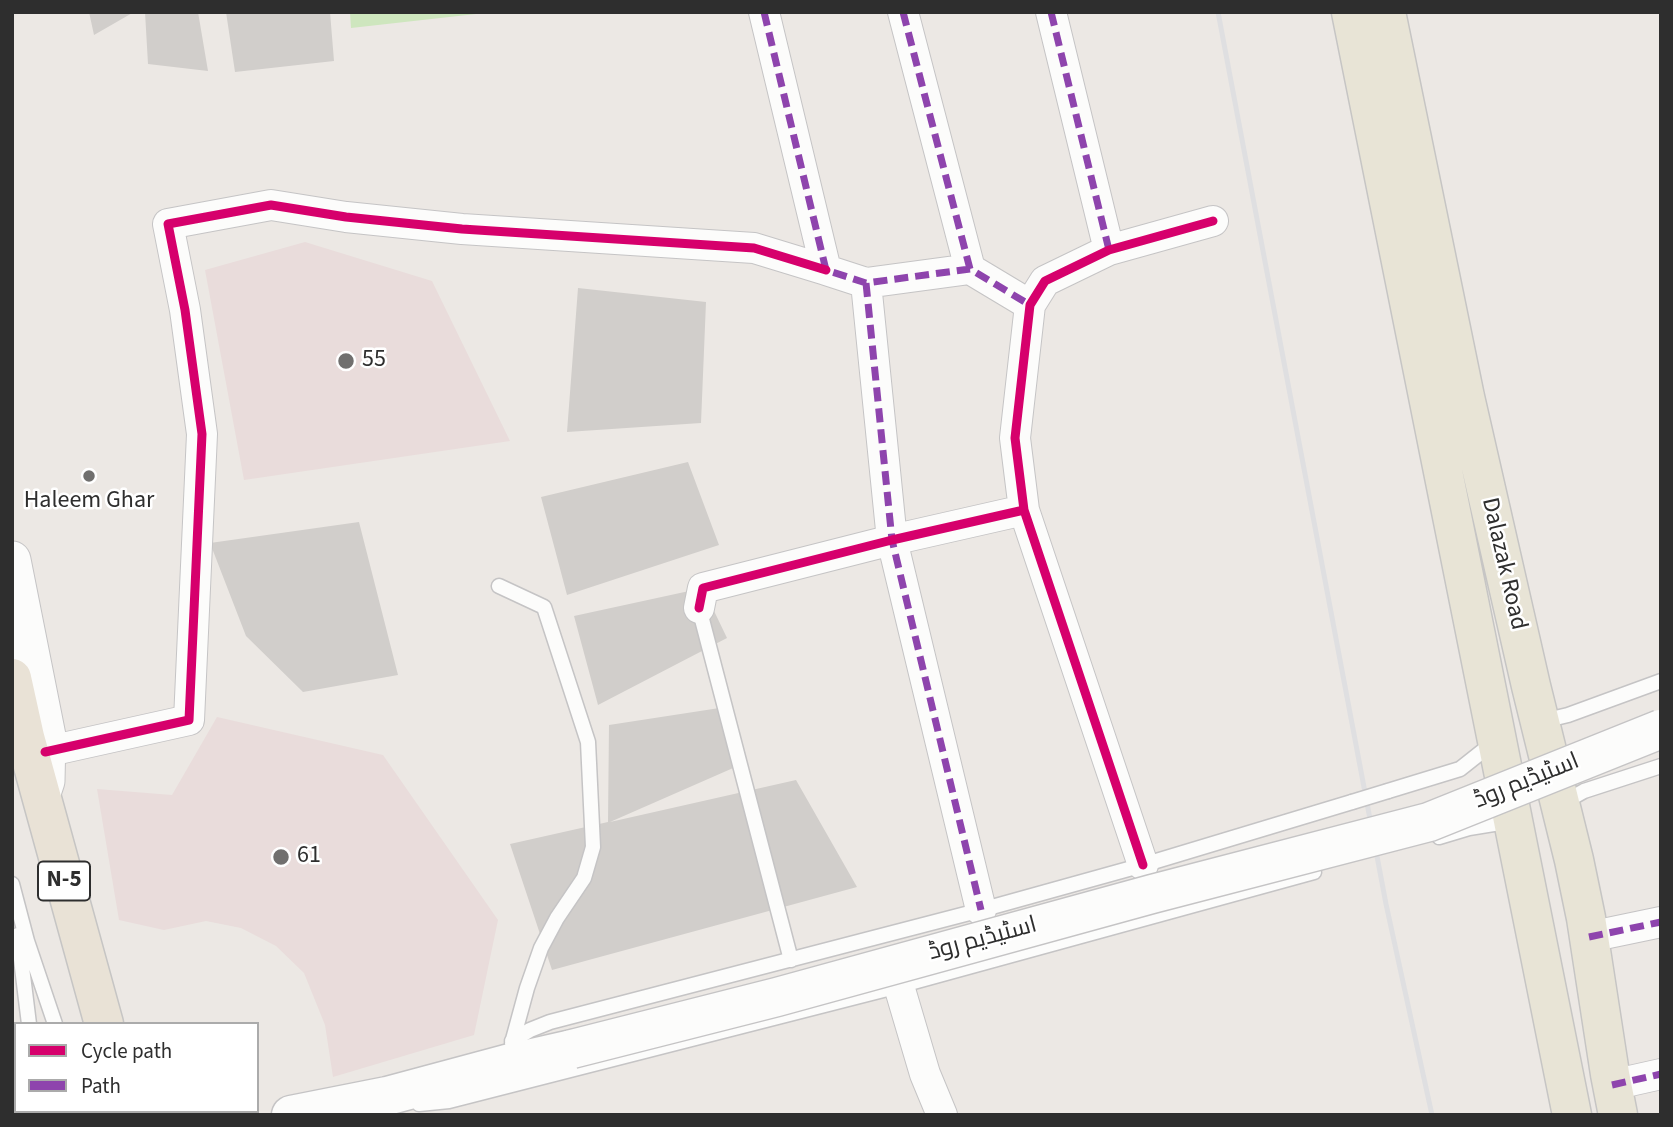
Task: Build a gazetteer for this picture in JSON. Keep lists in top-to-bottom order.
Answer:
{
  "streets": {
    "highway": ["N-5"],
    "main road": ["Dalazak Road", "اسٹیڈیم روڈ"]
  },
  "places": ["55", "Haleem Ghar", "61"],
  "legend": ["Cycle path", "Path"]
}
